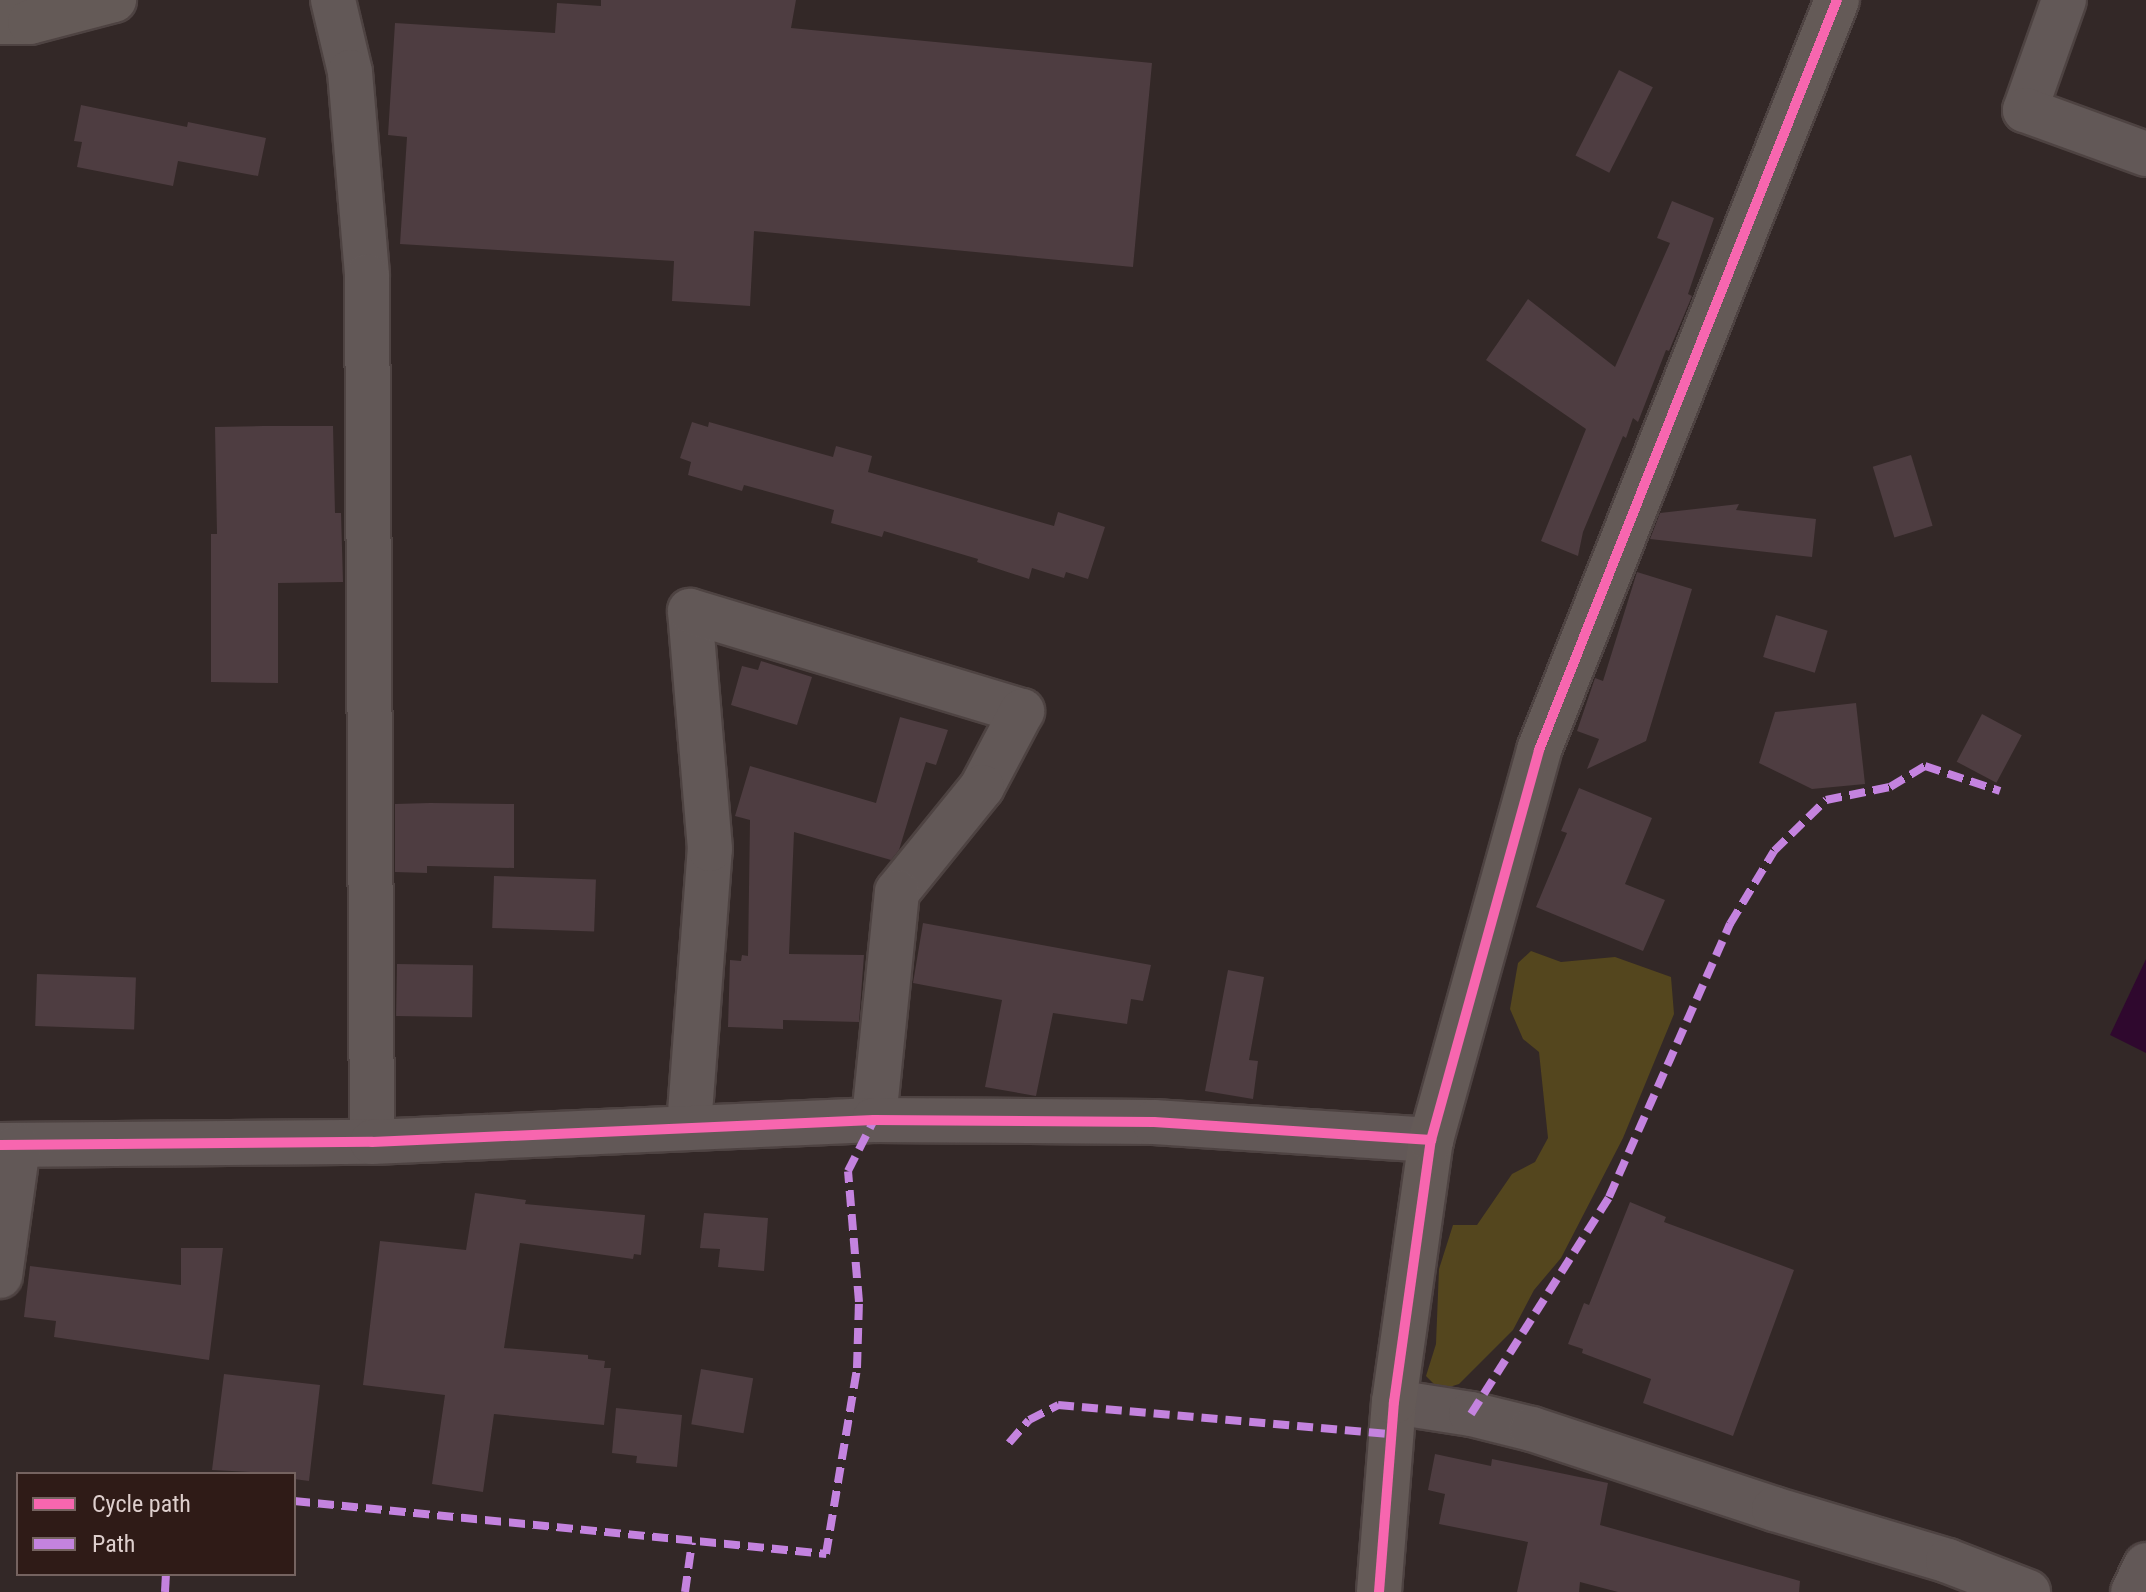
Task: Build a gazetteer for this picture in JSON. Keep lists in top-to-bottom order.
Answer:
{
  "legend": ["Cycle path", "Path"]
}
